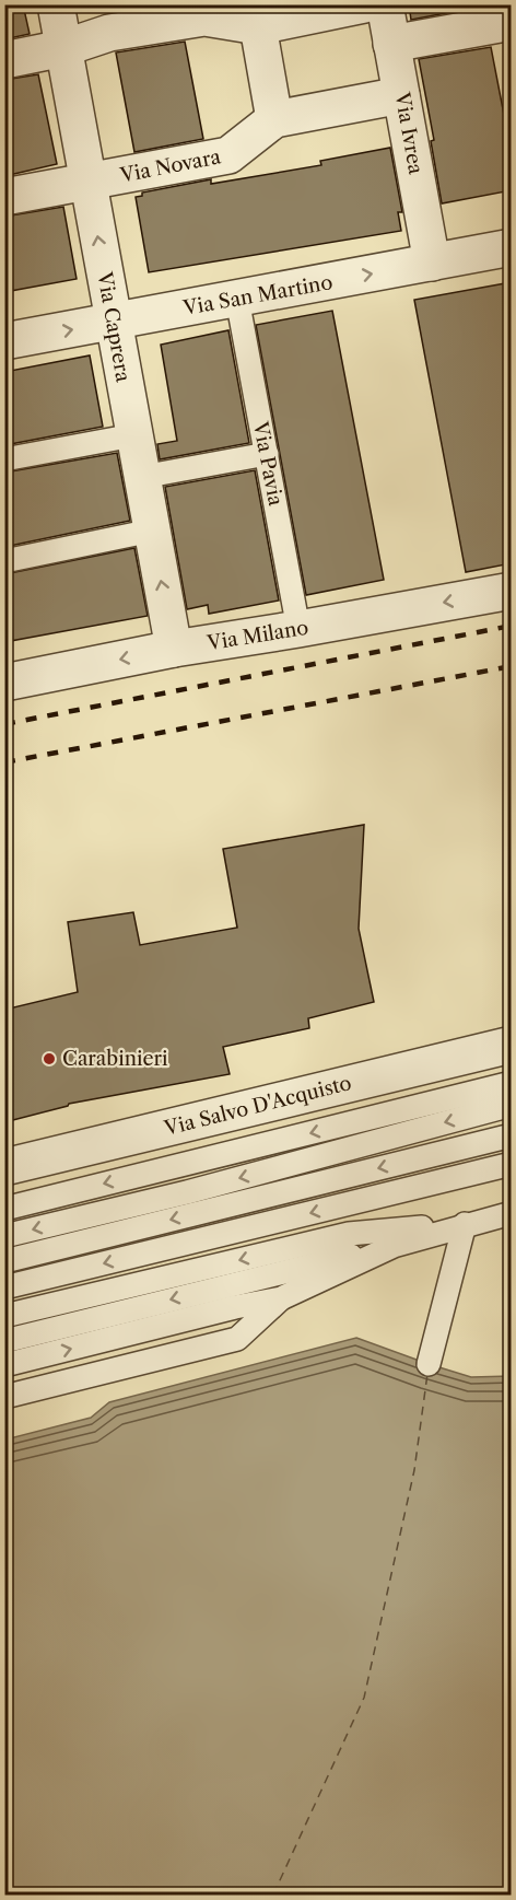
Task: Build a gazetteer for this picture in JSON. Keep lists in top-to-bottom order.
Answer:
{
  "streets": {
    "street": [
      "Via Ivrea",
      "Via Novara",
      "Via San Martino",
      "Via Caprera",
      "Via Milano",
      "Via Salvo D'Acquisto"
    ],
    "lane": ["Via Pavia"]
  },
  "crossings": [
    ["Via Ivrea", "Via Novara"],
    ["Via Ivrea", "Via San Martino"],
    ["Via Novara", "Via Caprera"],
    ["Via San Martino", "Via Caprera"],
    ["Via San Martino", "Via Pavia"],
    ["Via Caprera", "Via Milano"],
    ["Via Pavia", "Via Milano"]
  ],
  "one_way": ["Via Caprera", "Via Milano"],
  "places": ["Carabinieri"]
}
